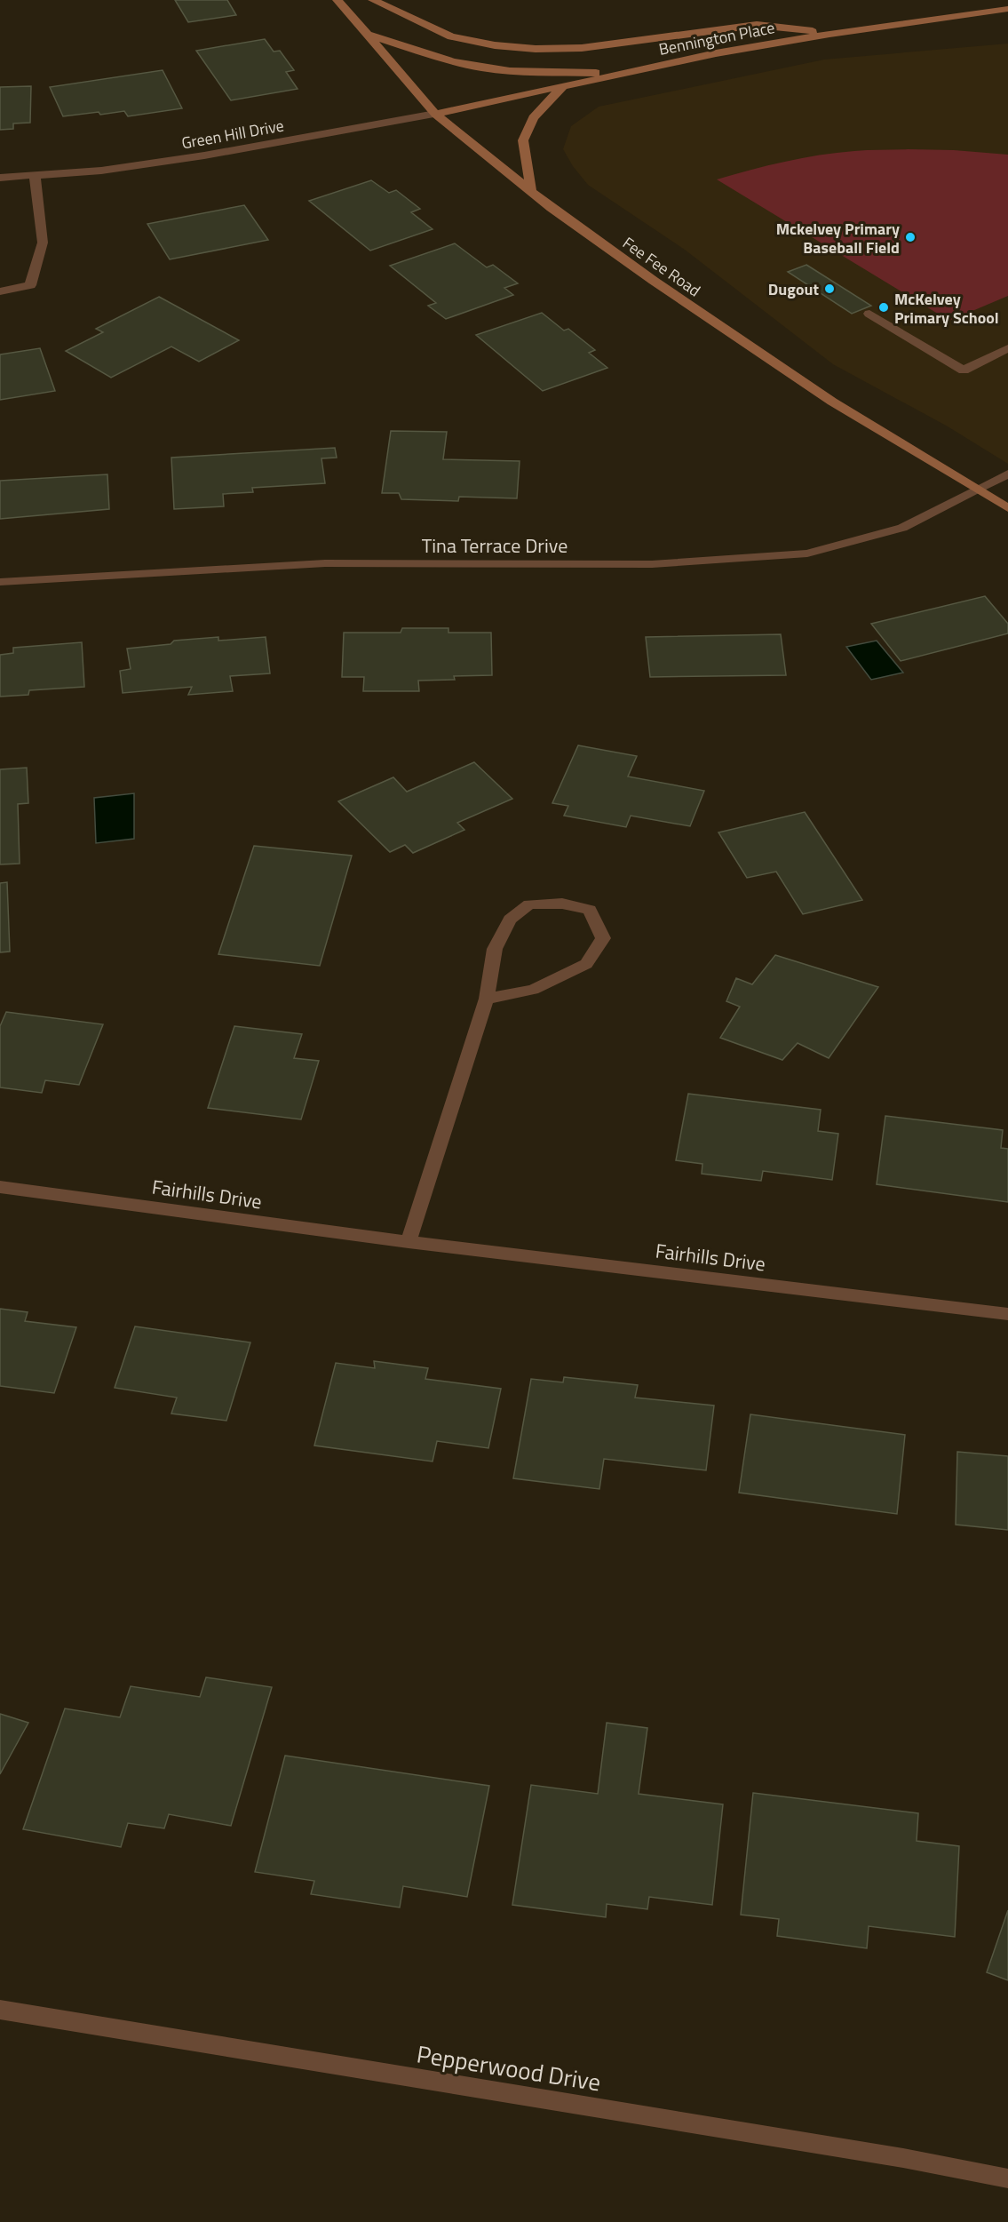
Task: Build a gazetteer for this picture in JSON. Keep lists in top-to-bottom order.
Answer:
{
  "streets": {
    "main road": ["Bennington Place", "Fee Fee Road"],
    "street": [
      "Green Hill Drive",
      "Tina Terrace Drive",
      "Fairhills Drive",
      "Pepperwood Drive"
    ]
  },
  "crossings": [
    ["Bennington Place", "Green Hill Drive"],
    ["Bennington Place", "Fee Fee Road"],
    ["Green Hill Drive", "Fee Fee Road"],
    ["Fee Fee Road", "Tina Terrace Drive"]
  ],
  "places": ["Mckelvey Primary Baseball Field", "Dugout", "McKelvey Primary School"]
}
